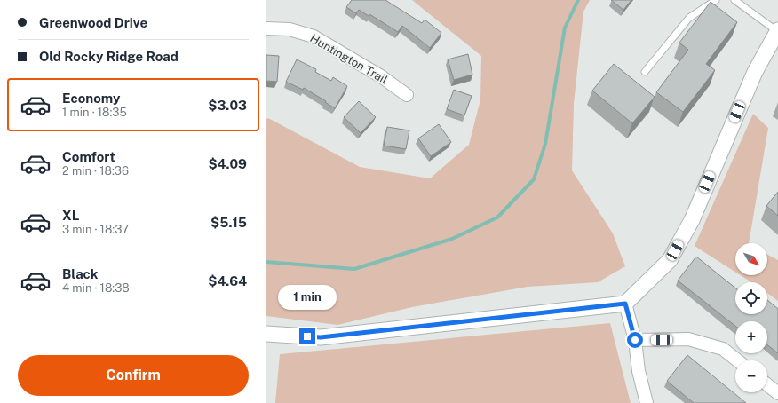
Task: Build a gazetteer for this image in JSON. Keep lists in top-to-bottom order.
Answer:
{
  "streets": {
    "street": ["Huntington Trail"]
  },
  "north": "bottom right",
  "page": {
    "banner": ["Greenwood Drive", "Old Rocky Ridge Road"],
    "list": [
      {
        "name": "Economy",
        "note": "1 min · 18:35",
        "value": "$3.03"
      },
      {
        "name": "Comfort",
        "note": "2 min · 18:36",
        "value": "$4.09"
      },
      {
        "name": "XL",
        "note": "3 min · 18:37",
        "value": "$5.15"
      },
      {
        "name": "Black",
        "note": "4 min · 18:38",
        "value": "$4.64"
      }
    ],
    "map_buttons": ["+", "−"],
    "bubble": "1 min",
    "buttons": "Confirm"
  }
}
